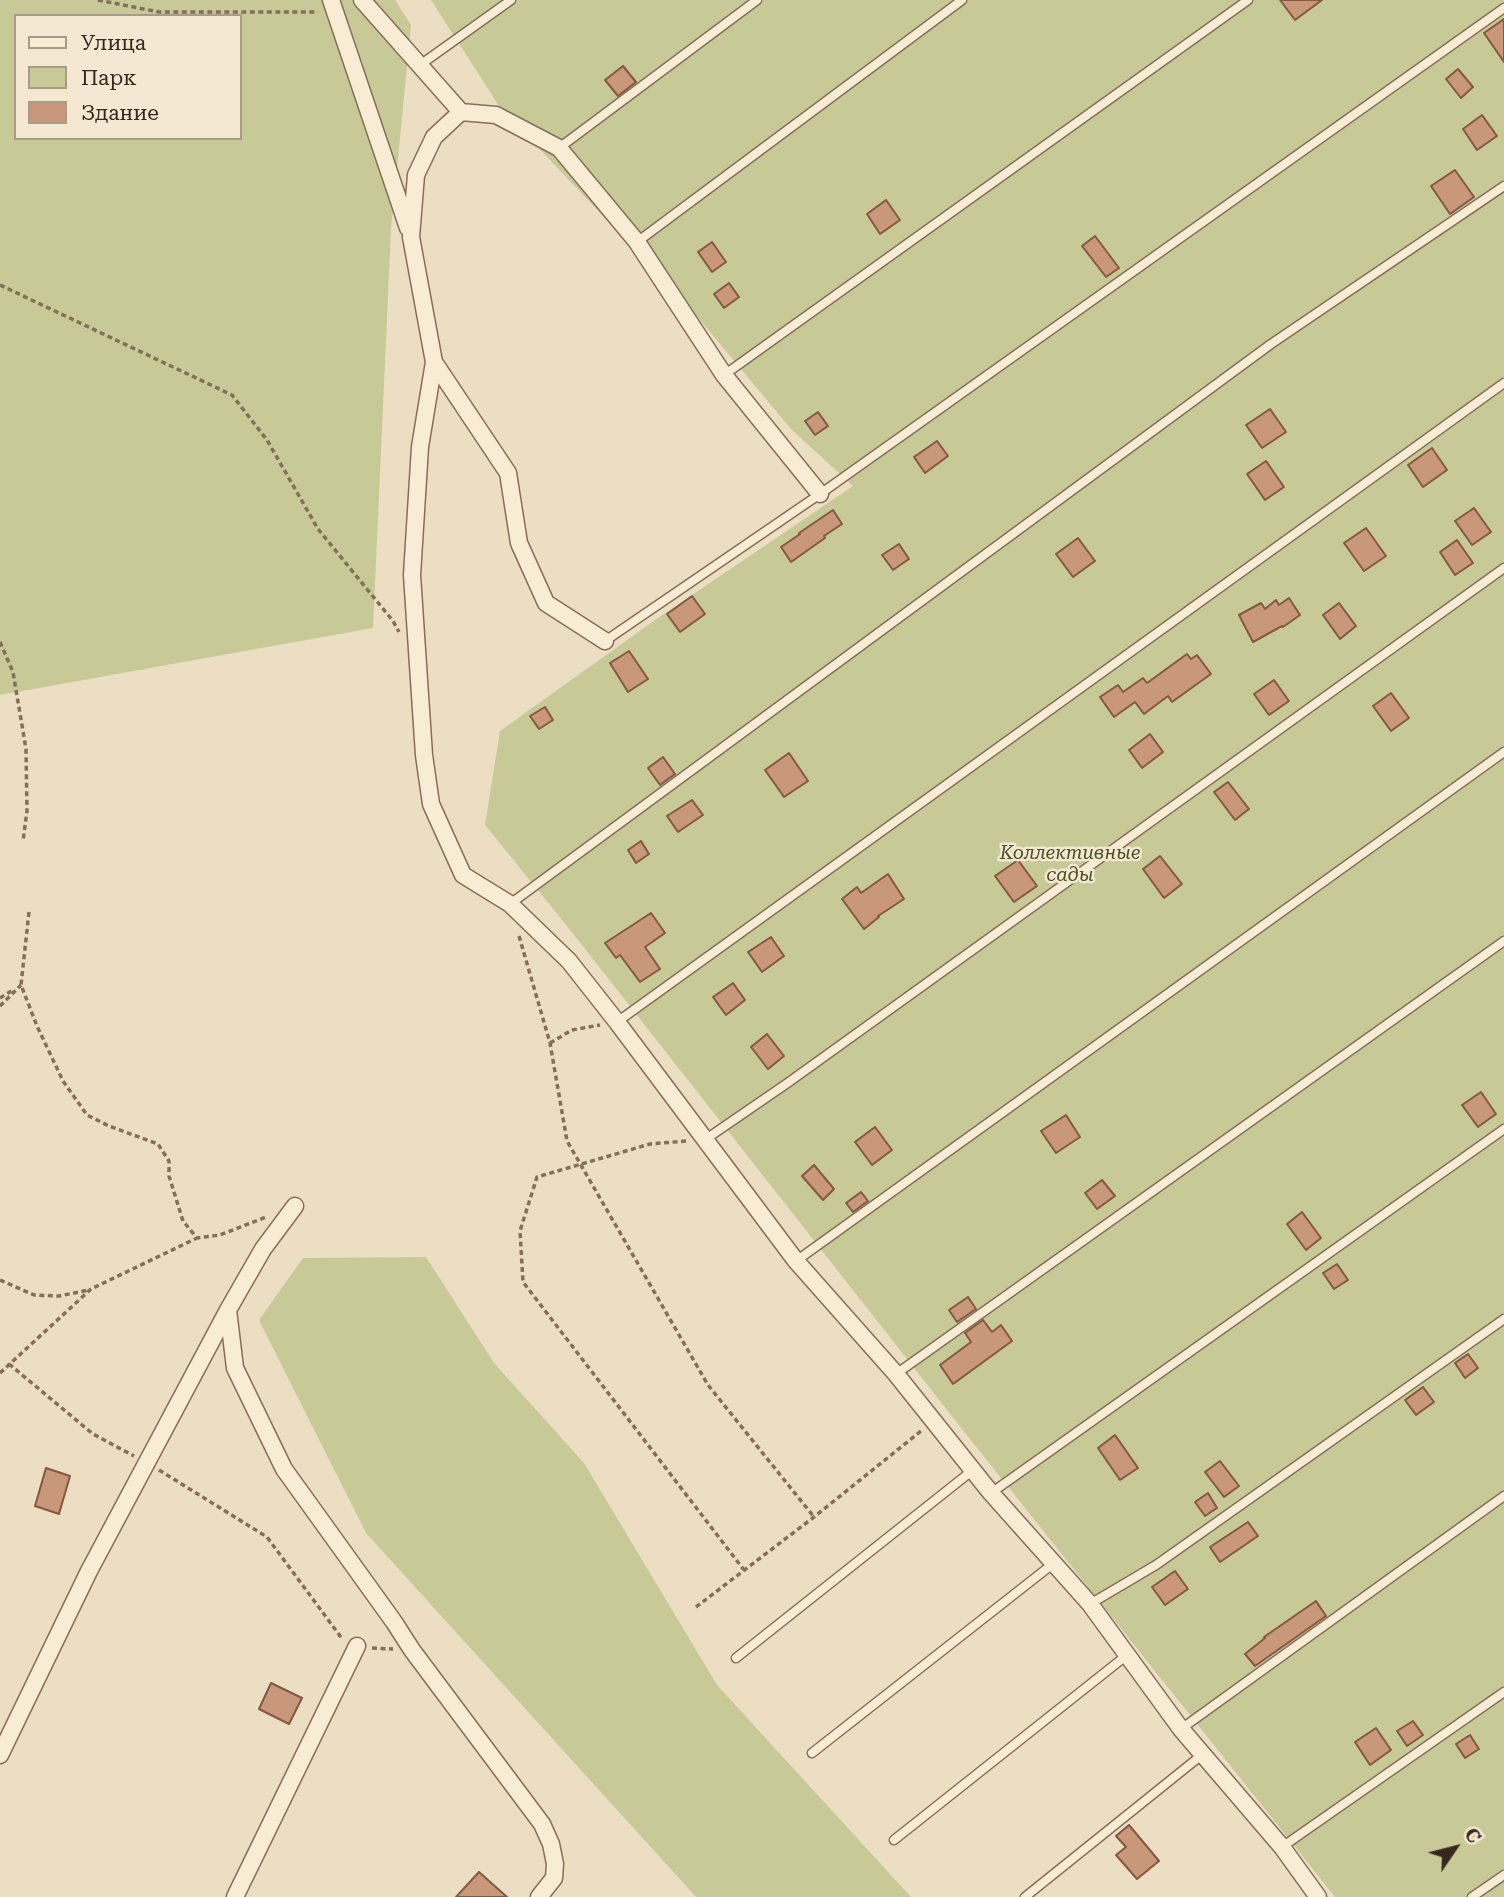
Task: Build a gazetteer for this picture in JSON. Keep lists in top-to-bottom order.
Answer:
{
  "parks": ["Коллективные сады"],
  "legend": ["Улица", "Парк", "Здание"],
  "north": "top right"
}
